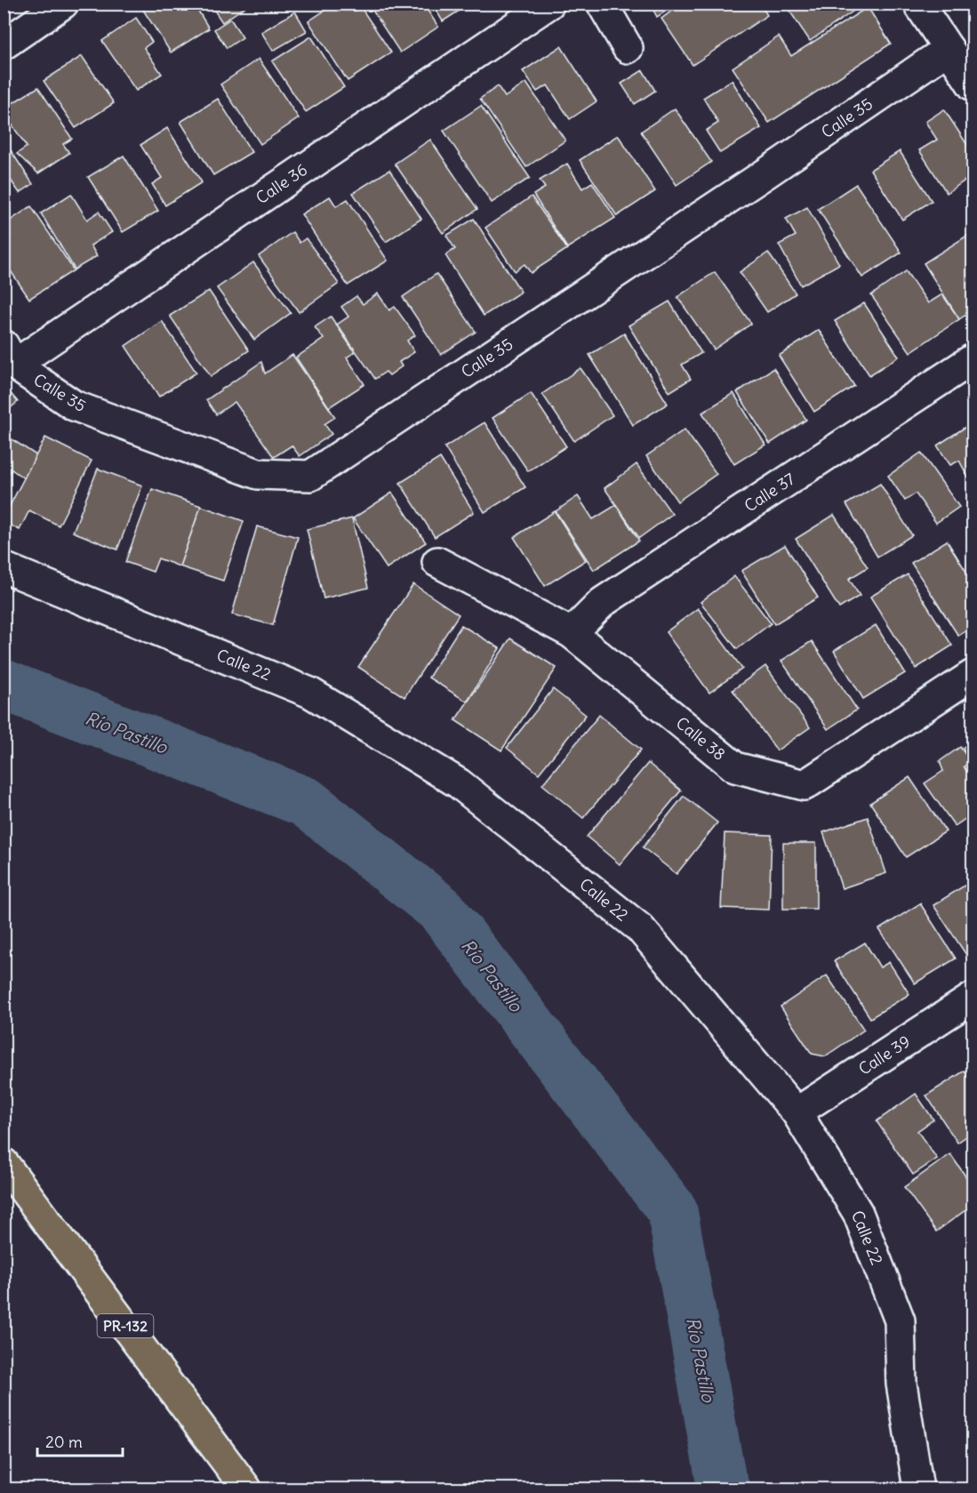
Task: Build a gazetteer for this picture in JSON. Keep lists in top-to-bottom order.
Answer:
{
  "streets": {
    "main road": ["PR-132"],
    "street": [
      "Calle 35",
      "Calle 36",
      "Calle 37",
      "Calle 22",
      "Calle 38",
      "Calle 39"
    ]
  },
  "crossings": [
    ["Calle 35", "Calle 36"],
    ["Calle 37", "Calle 38"],
    ["Calle 22", "Calle 39"]
  ],
  "water": ["Río Pastillo"],
  "scale_bar": "20 m"
}
